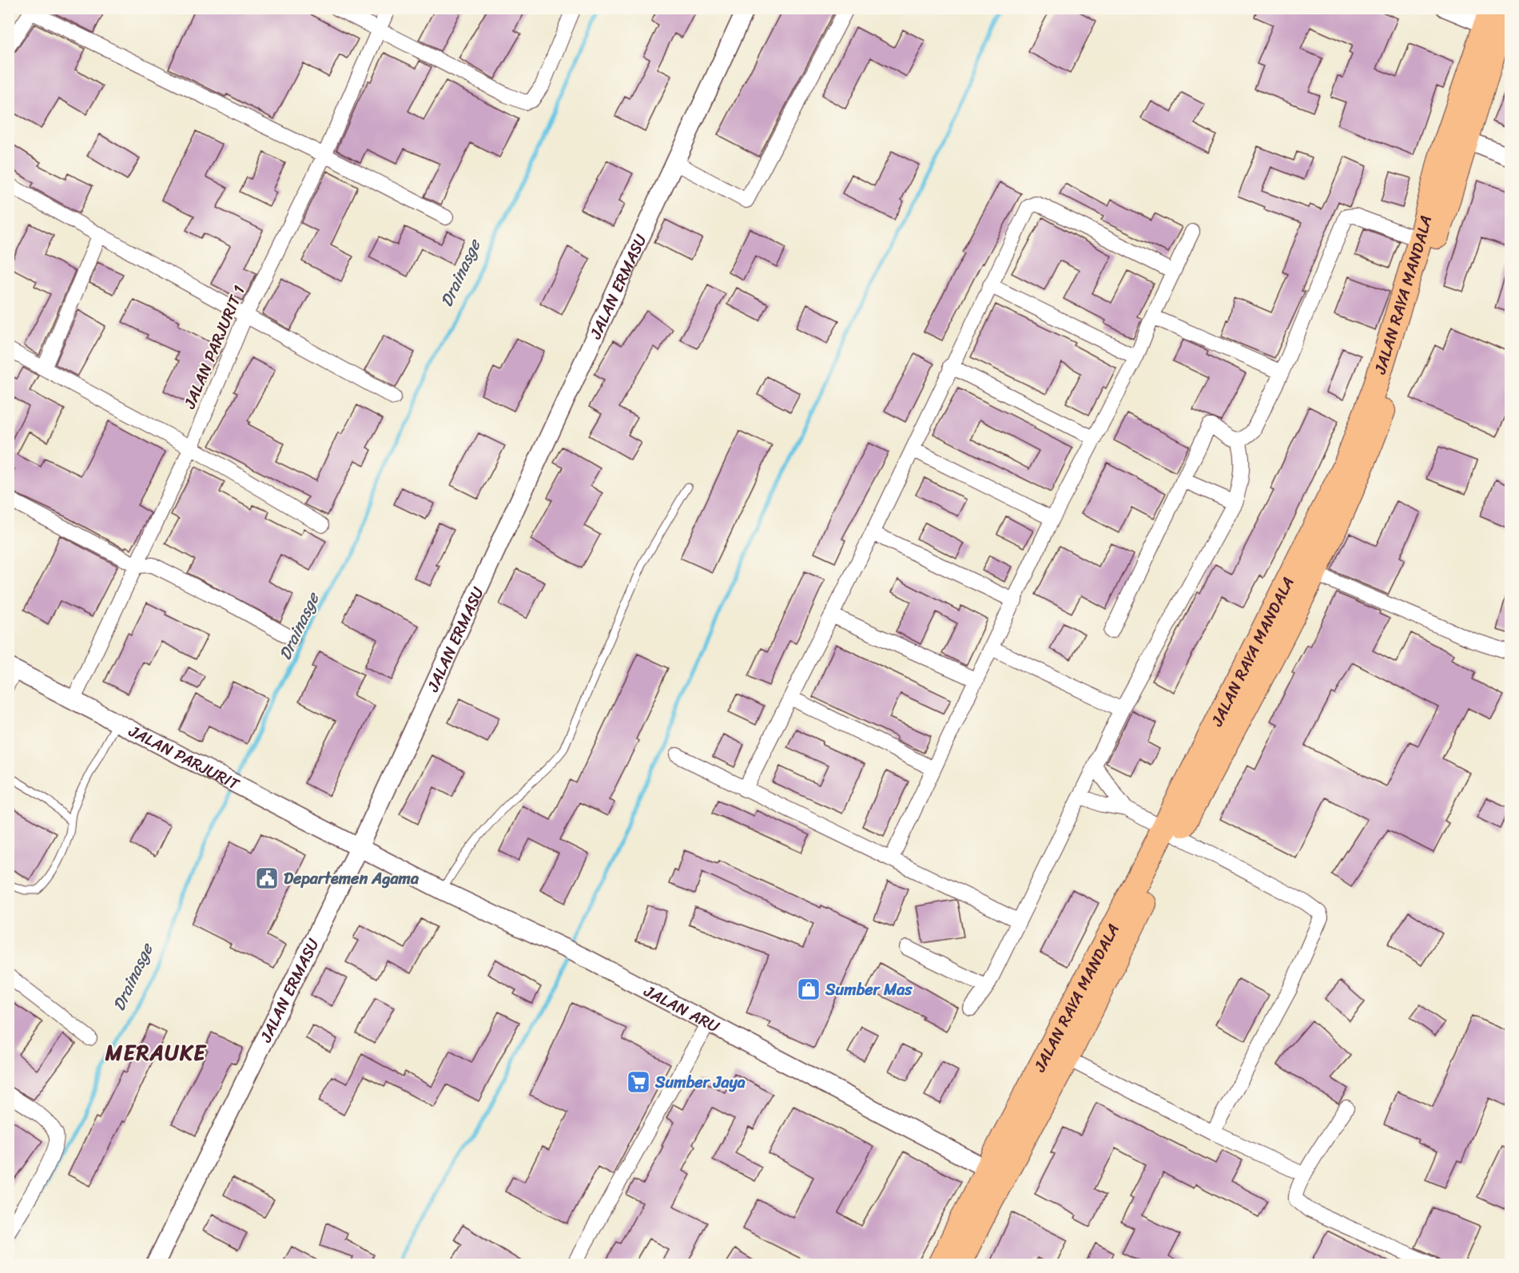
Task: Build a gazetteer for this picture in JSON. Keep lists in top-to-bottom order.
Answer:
{
  "streets": {
    "highway": ["JALAN RAYA MANDALA"],
    "street": [
      "JALAN ERMASU",
      "JALAN PARJURIT 1",
      "JALAN PARJURIT",
      "JALAN ARU"
    ]
  },
  "crossings": [
    ["JALAN ERMASU", "JALAN PARJURIT"],
    ["JALAN ERMASU", "JALAN ARU"],
    ["JALAN RAYA MANDALA", "JALAN ARU"],
    ["JALAN PARJURIT 1", "JALAN PARJURIT"],
    ["JALAN PARJURIT", "JALAN ARU"]
  ],
  "districts": ["MERAUKE"],
  "water": ["Drainasge"],
  "places": {
    "public building": ["Departemen Agama"],
    "shop": ["Sumber Mas"],
    "supermarket": ["Sumber Jaya"]
  }
}
